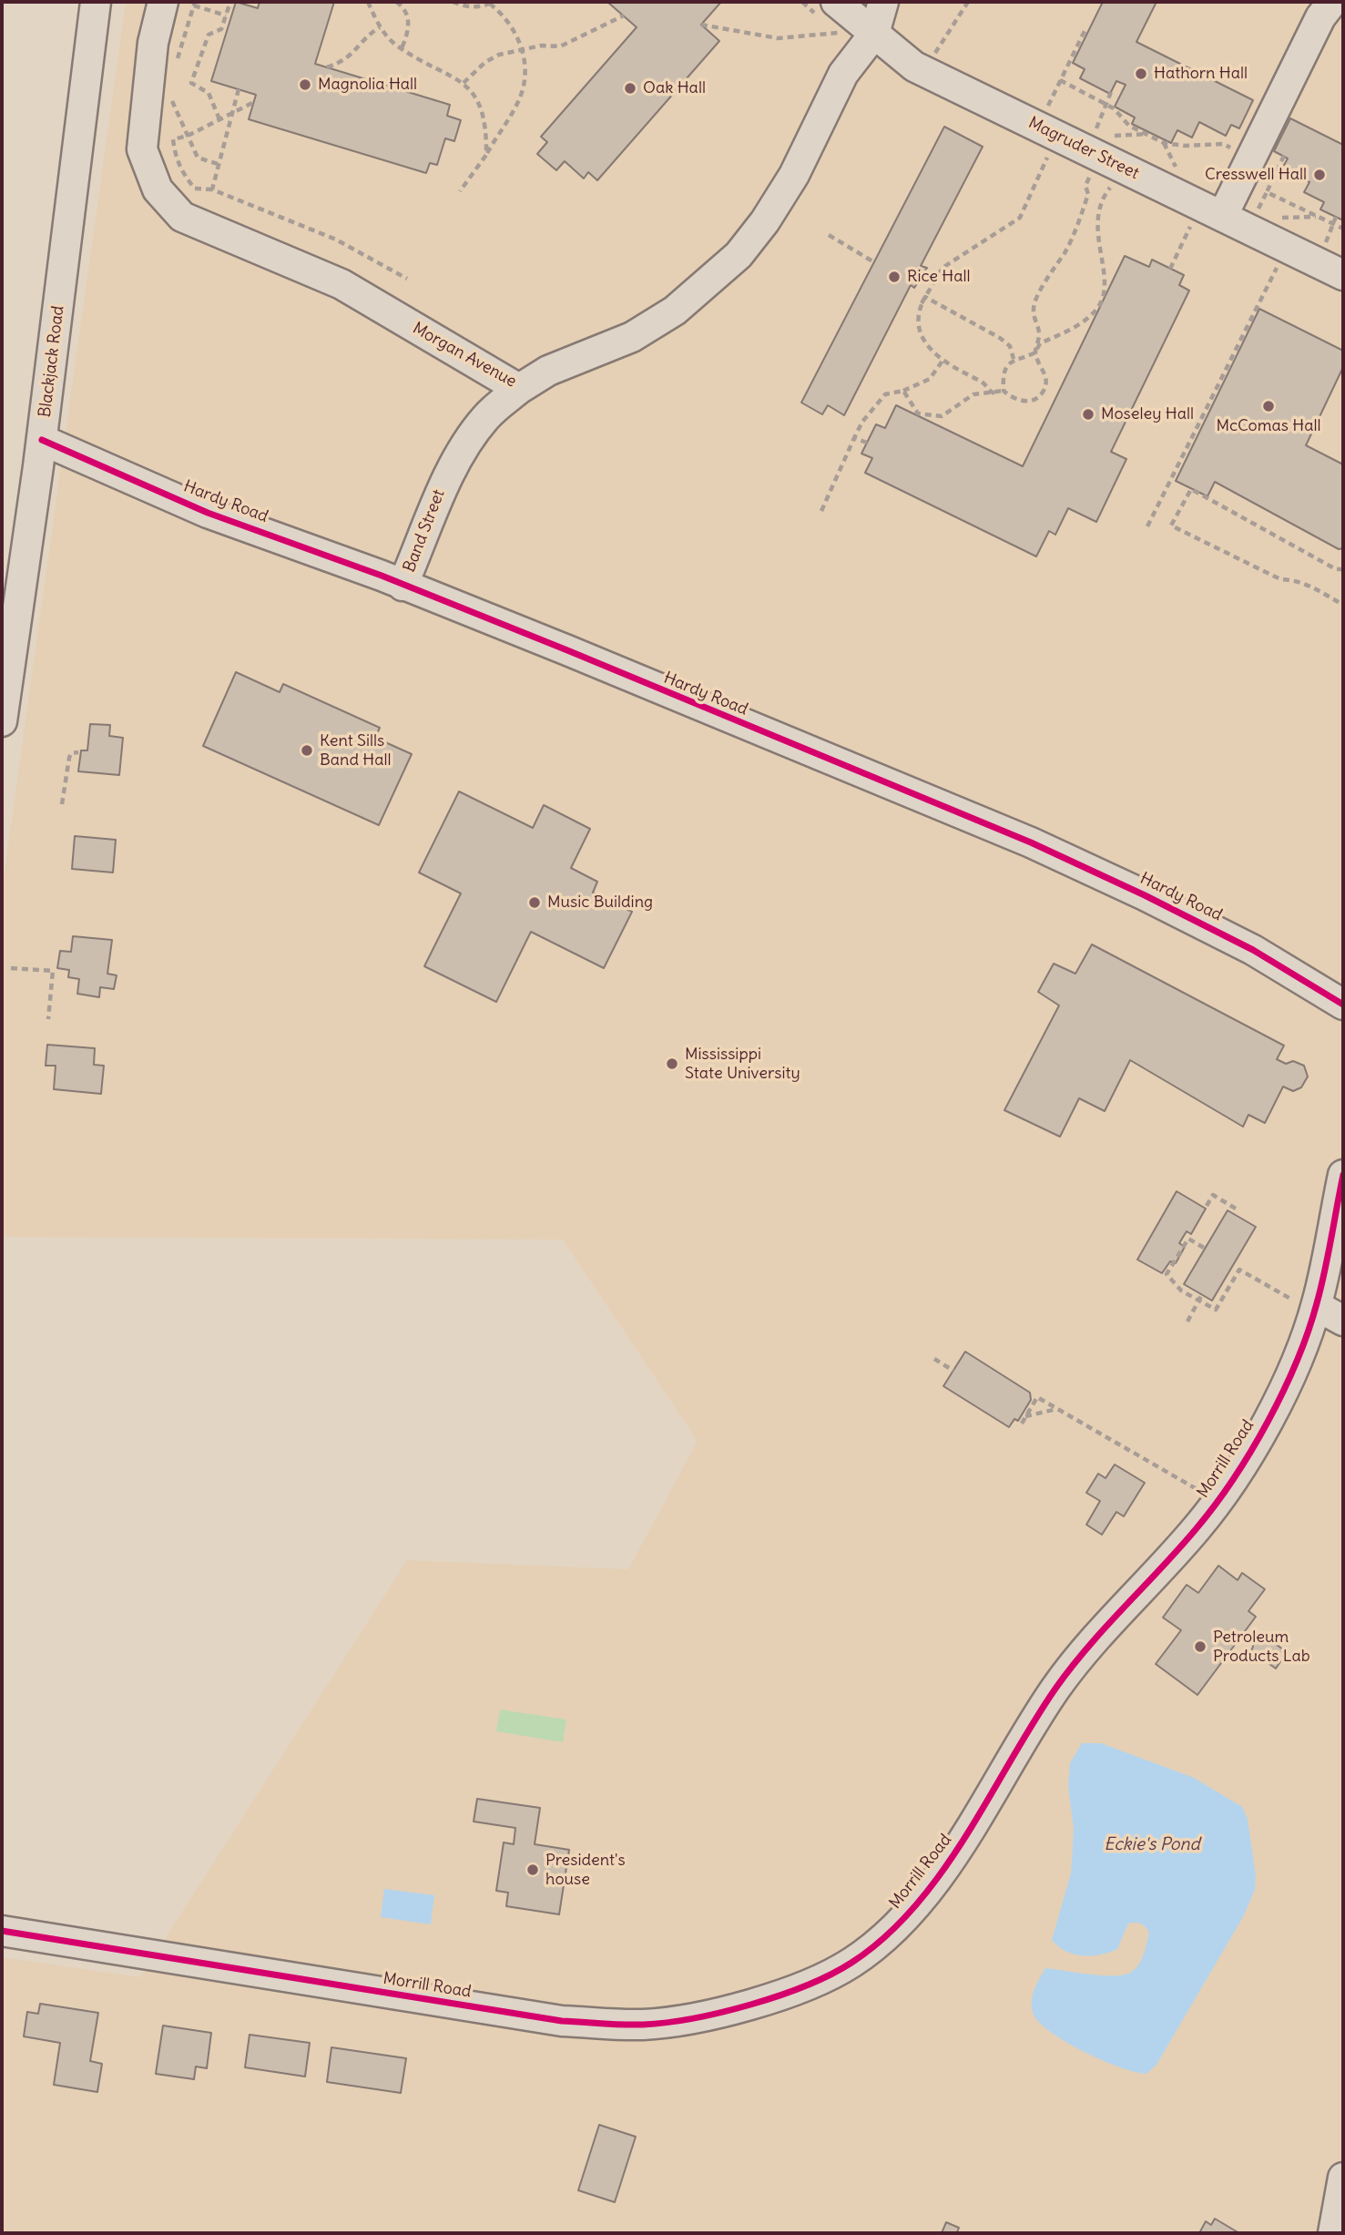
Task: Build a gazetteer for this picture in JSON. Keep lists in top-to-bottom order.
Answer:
{
  "streets": {
    "street": [
      "Magruder Street",
      "Morgan Avenue",
      "Blackjack Road",
      "Hardy Road",
      "Band Street",
      "Morrill Road"
    ]
  },
  "crossings": [
    ["Magruder Street", "Morgan Avenue"],
    ["Morgan Avenue", "Band Street"],
    ["Blackjack Road", "Hardy Road"],
    ["Hardy Road", "Band Street"]
  ],
  "water": ["Eckie's Pond"],
  "places": [
    "Hathorn Hall",
    "Magnolia Hall",
    "Oak Hall",
    "Cresswell Hall",
    "Rice Hall",
    "McComas Hall",
    "Moseley Hall",
    "Kent Sills Band Hall",
    "Music Building",
    "Mississippi State University",
    "Petroleum Products Lab",
    "President's house"
  ]
}
